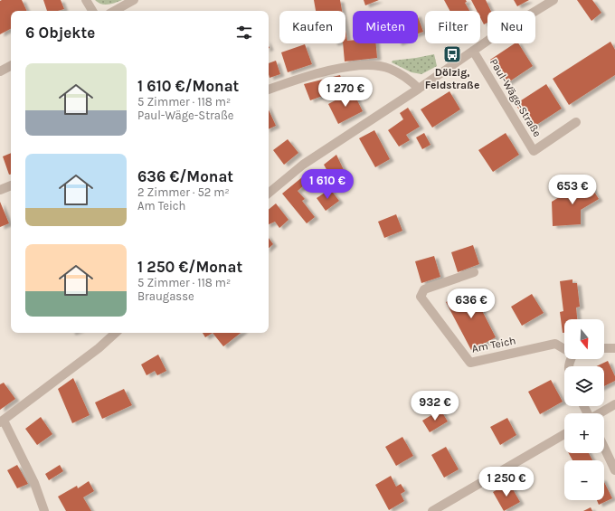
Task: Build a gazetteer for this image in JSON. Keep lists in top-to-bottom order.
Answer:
{
  "streets": {
    "street": ["Paul-Wäge-Straße", "Am Teich"]
  },
  "places": {
    "bus stop": ["Dölzig, Feldstraße"]
  },
  "north": "bottom",
  "page": {
    "chip": [
      "Kaufen",
      "Mieten",
      "Filter",
      "Neu"
    ],
    "heading": "6 Objekte",
    "list": [
      {
        "name": "1 610 €/Monat",
        "note": "5 Zimmer · 118 m² · Paul-Wäge-Straße"
      },
      {
        "name": "636 €/Monat",
        "note": "2 Zimmer · 52 m² · Am Teich"
      },
      {
        "name": "1 250 €/Monat",
        "note": "5 Zimmer · 118 m² · Braugasse"
      }
    ],
    "price": [
      "1 270 €",
      "1 610 €",
      "653 €",
      "636 €",
      "932 €",
      "1 250 €"
    ],
    "map_buttons": ["+", "−"]
  }
}
